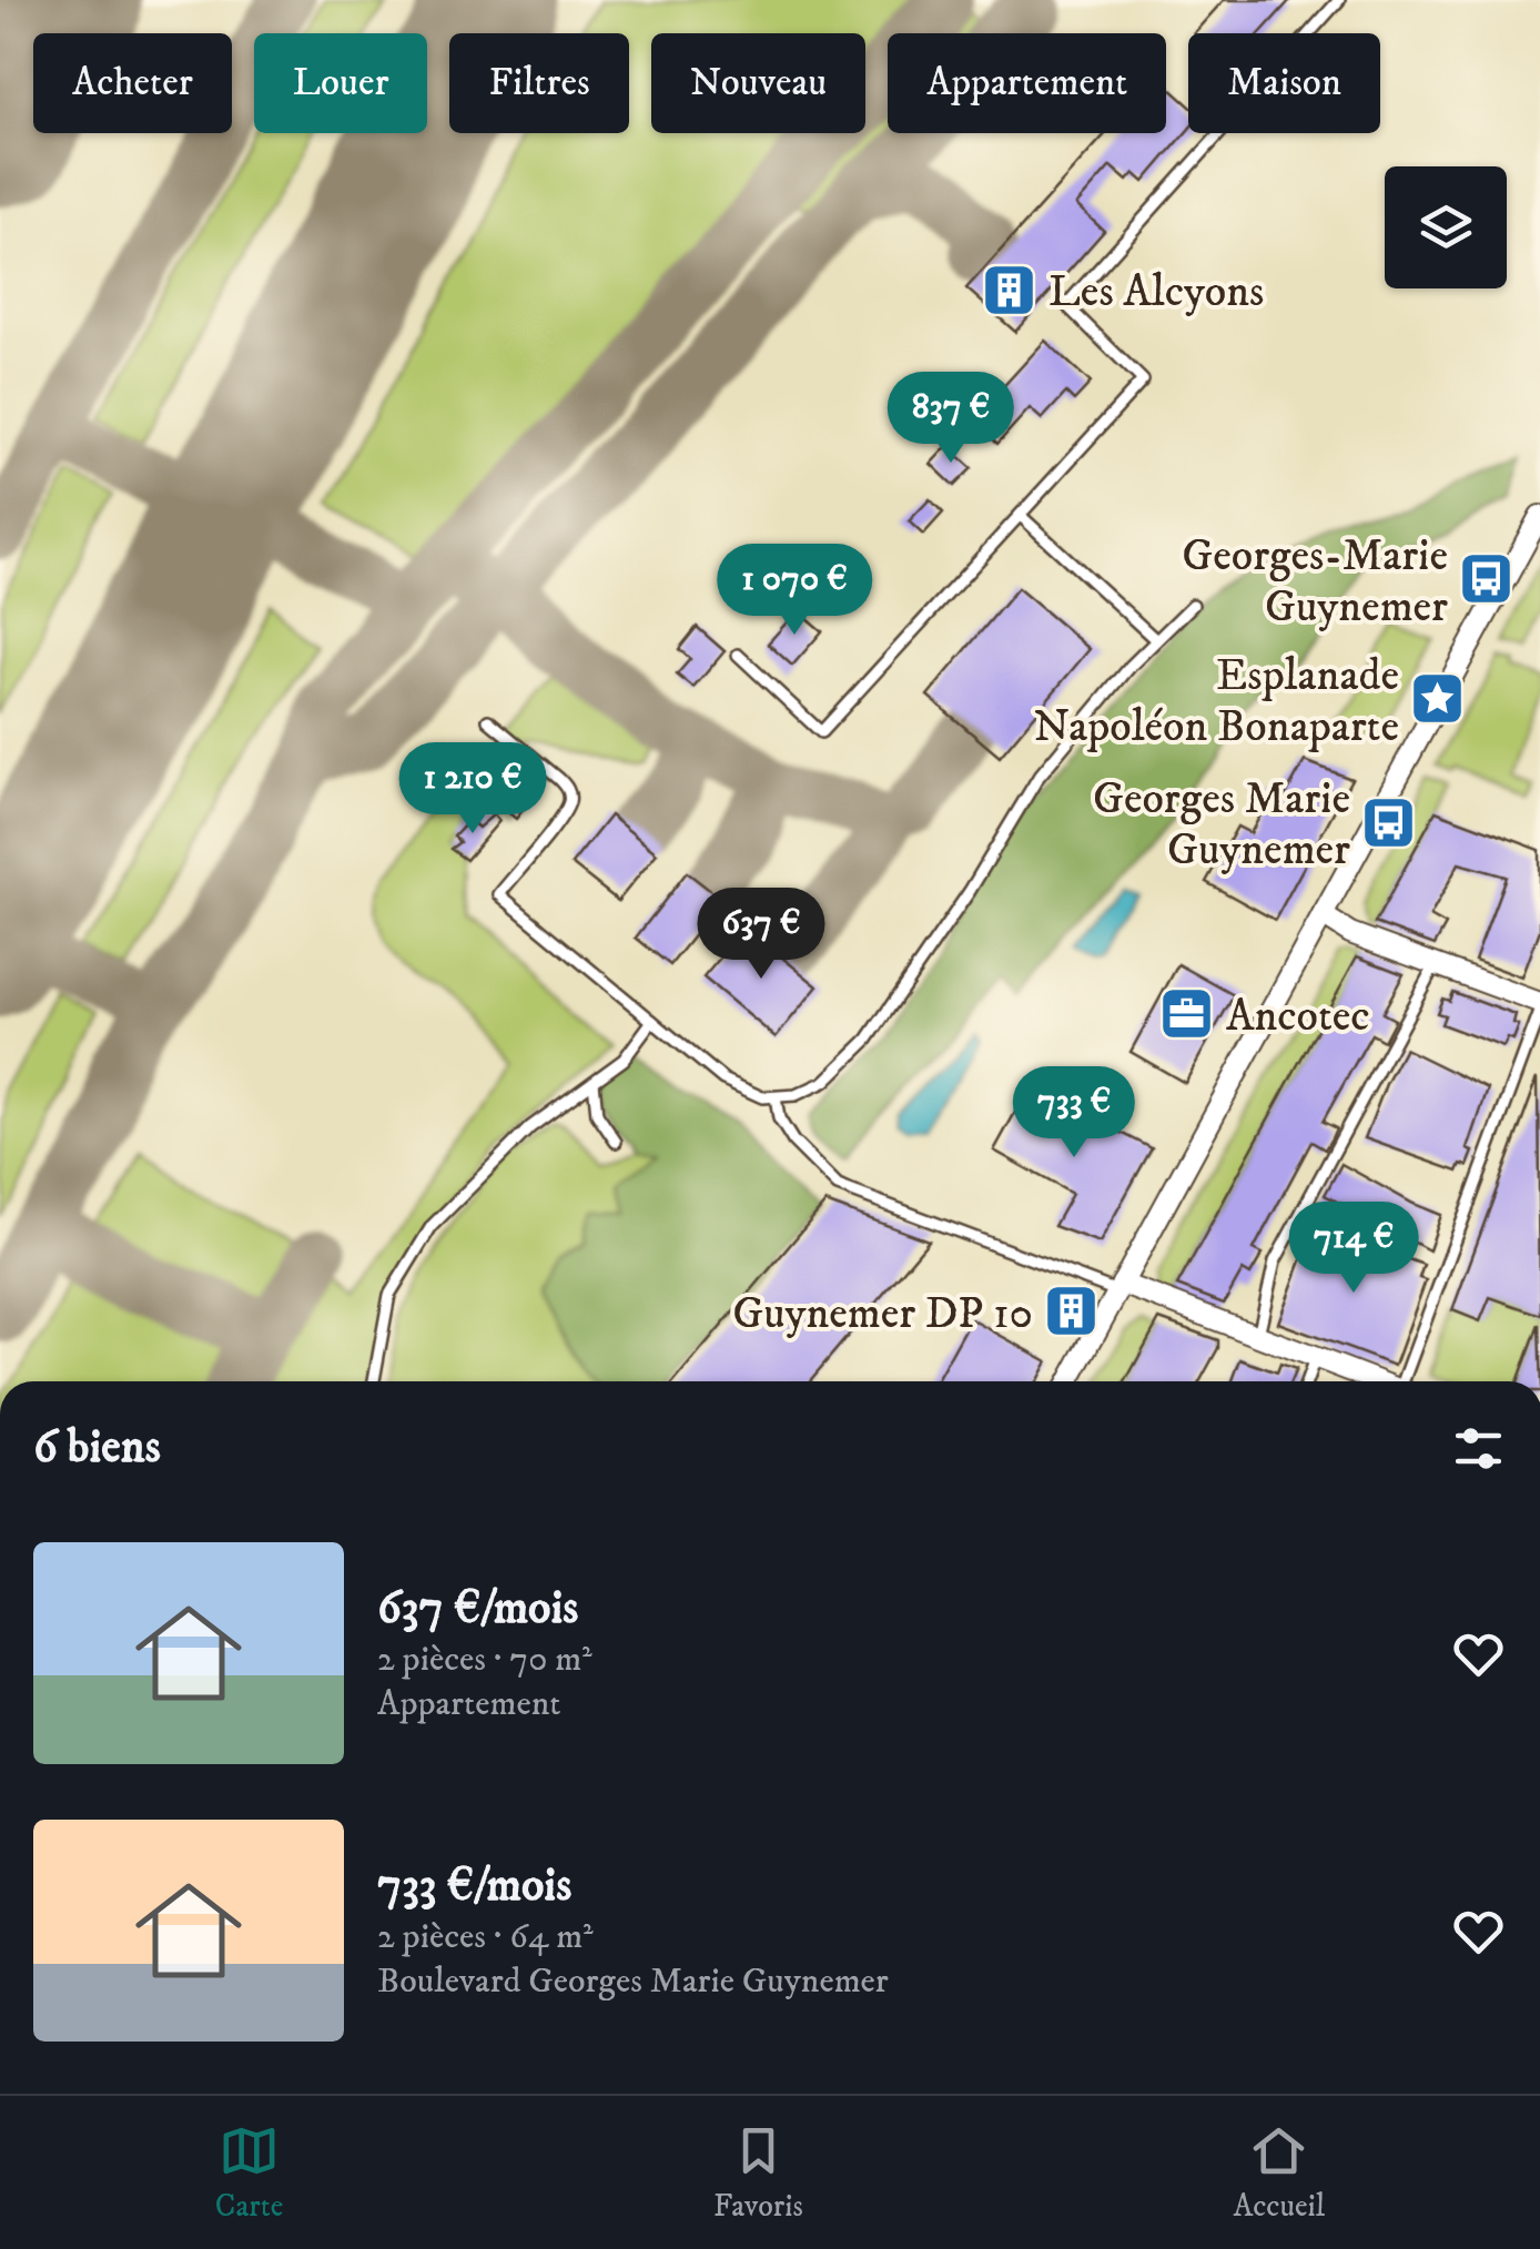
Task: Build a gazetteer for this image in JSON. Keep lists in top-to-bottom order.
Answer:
{
  "places": {
    "building": ["Les Alcyons", "Guynemer DP 10"],
    "bus stop": ["Georges-Marie Guynemer", "Georges Marie Guynemer"],
    "place": ["Esplanade Napoléon Bonaparte"],
    "office": ["Ancotec"]
  },
  "page": {
    "chip": [
      "Acheter",
      "Louer",
      "Filtres",
      "Nouveau",
      "Appartement",
      "Maison"
    ],
    "price": [
      "837 €",
      "1 070 €",
      "1 210 €",
      "637 €",
      "733 €",
      "714 €"
    ],
    "heading": "6 biens",
    "list": [
      {
        "name": "637 €/mois",
        "note": "2 pièces · 70 m² · Appartement"
      },
      {
        "name": "733 €/mois",
        "note": "2 pièces · 64 m² · Boulevard Georges Marie Guynemer"
      }
    ],
    "tabs": ["Carte", "Favoris", "Accueil"]
  }
}
